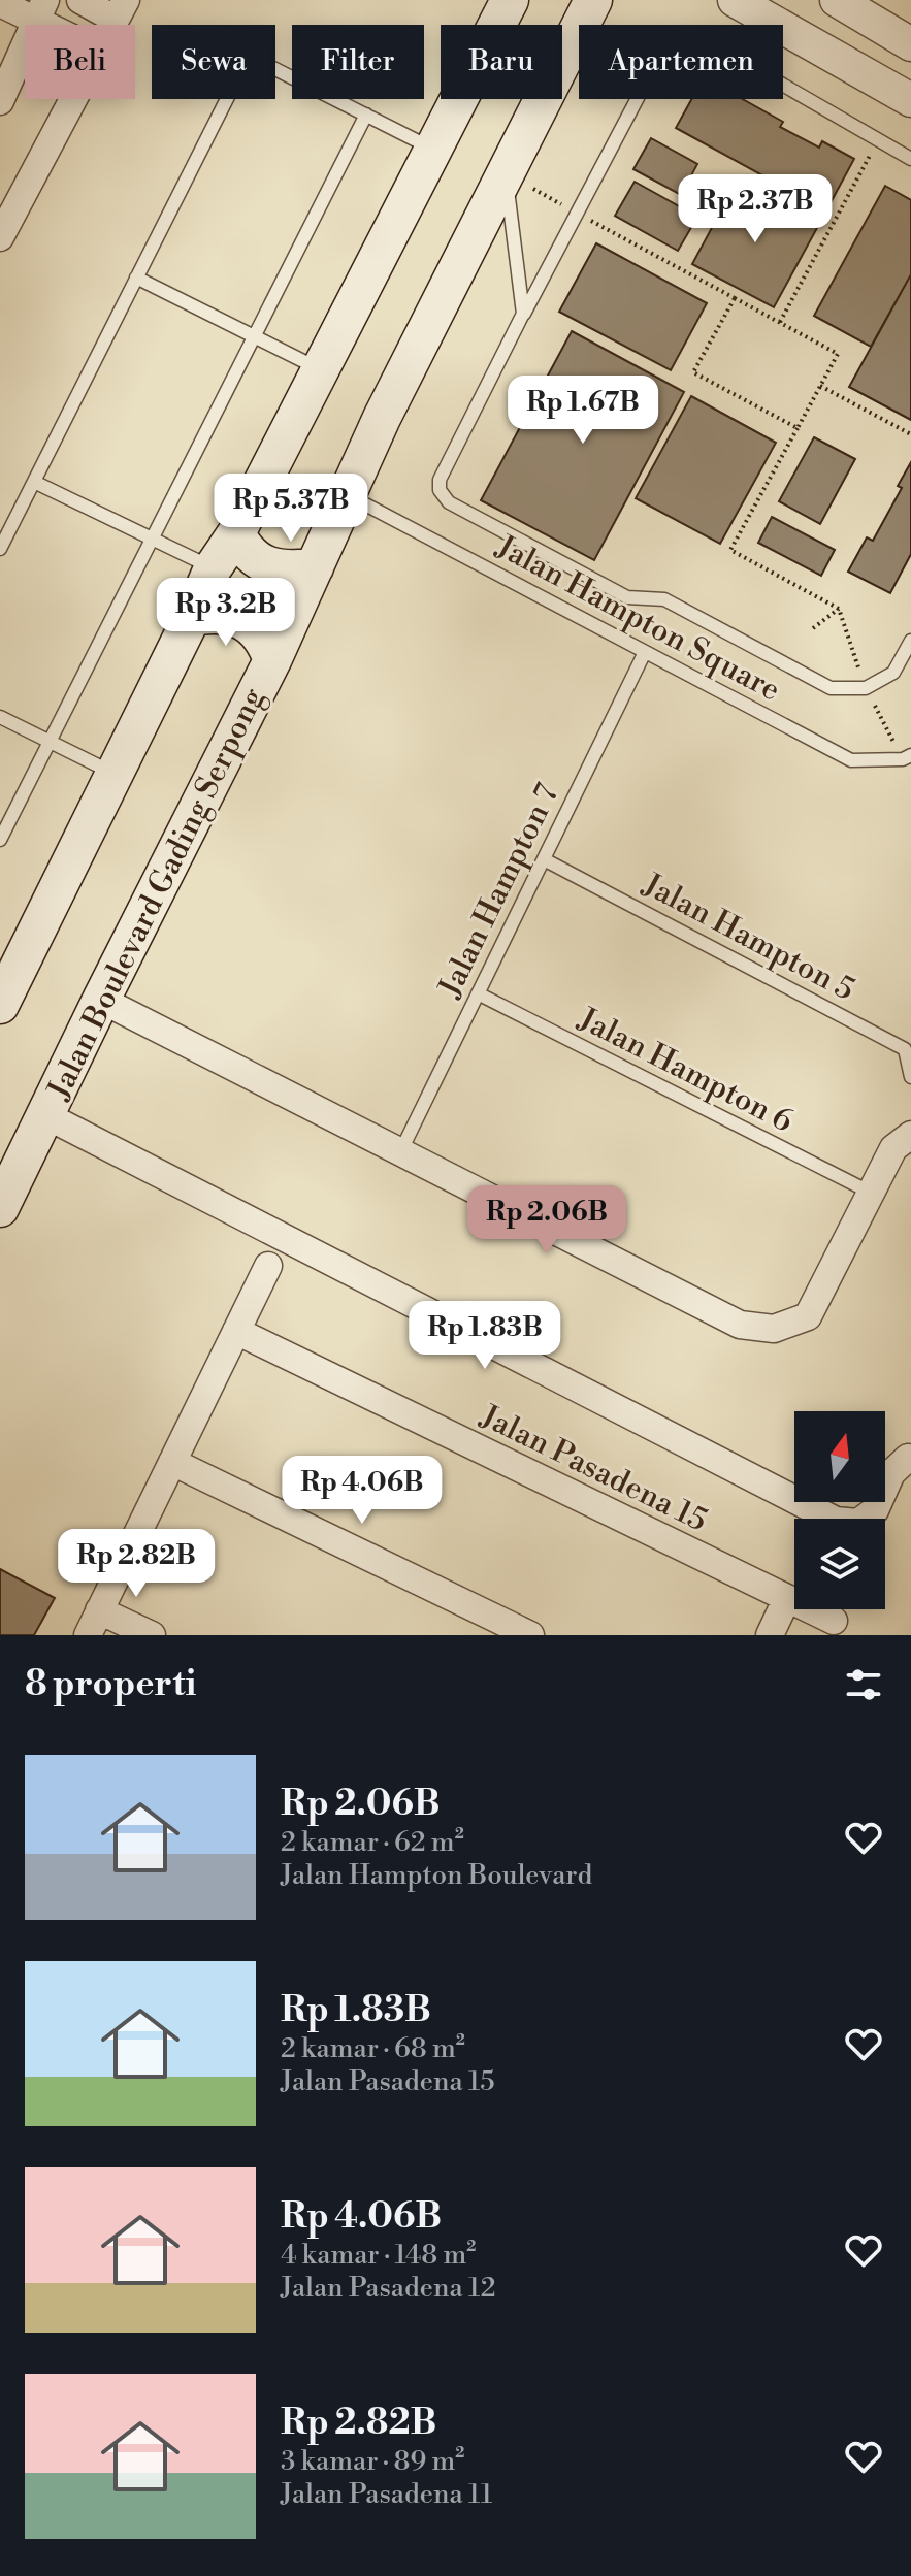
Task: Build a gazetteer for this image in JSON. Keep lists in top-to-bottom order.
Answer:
{
  "streets": {
    "main road": ["Jalan Boulevard Gading Serpong"],
    "street": ["Jalan Pasadena 15"],
    "lane": [
      "Jalan Hampton Square",
      "Jalan Hampton 7",
      "Jalan Hampton 5",
      "Jalan Hampton 6"
    ]
  },
  "crossings": [
    ["Jalan Hampton Square", "Jalan Hampton 7"],
    ["Jalan Hampton Square", "Jalan Boulevard Gading Serpong"],
    ["Jalan Hampton 7", "Jalan Hampton 5"],
    ["Jalan Hampton 7", "Jalan Hampton 6"]
  ],
  "north": "top",
  "page": {
    "chip": [
      "Beli",
      "Sewa",
      "Filter",
      "Baru",
      "Apartemen"
    ],
    "price": [
      "Rp 2.37B",
      "Rp 1.67B",
      "Rp 5.37B",
      "Rp 3.2B",
      "Rp 2.06B",
      "Rp 1.83B",
      "Rp 4.06B",
      "Rp 2.82B"
    ],
    "heading": "8 properti",
    "list": [
      {
        "name": "Rp 2.06B",
        "note": "2 kamar · 62 m² · Jalan Hampton Boulevard"
      },
      {
        "name": "Rp 1.83B",
        "note": "2 kamar · 68 m² · Jalan Pasadena 15"
      },
      {
        "name": "Rp 4.06B",
        "note": "4 kamar · 148 m² · Jalan Pasadena 12"
      },
      {
        "name": "Rp 2.82B",
        "note": "3 kamar · 89 m² · Jalan Pasadena 11"
      }
    ]
  }
}
